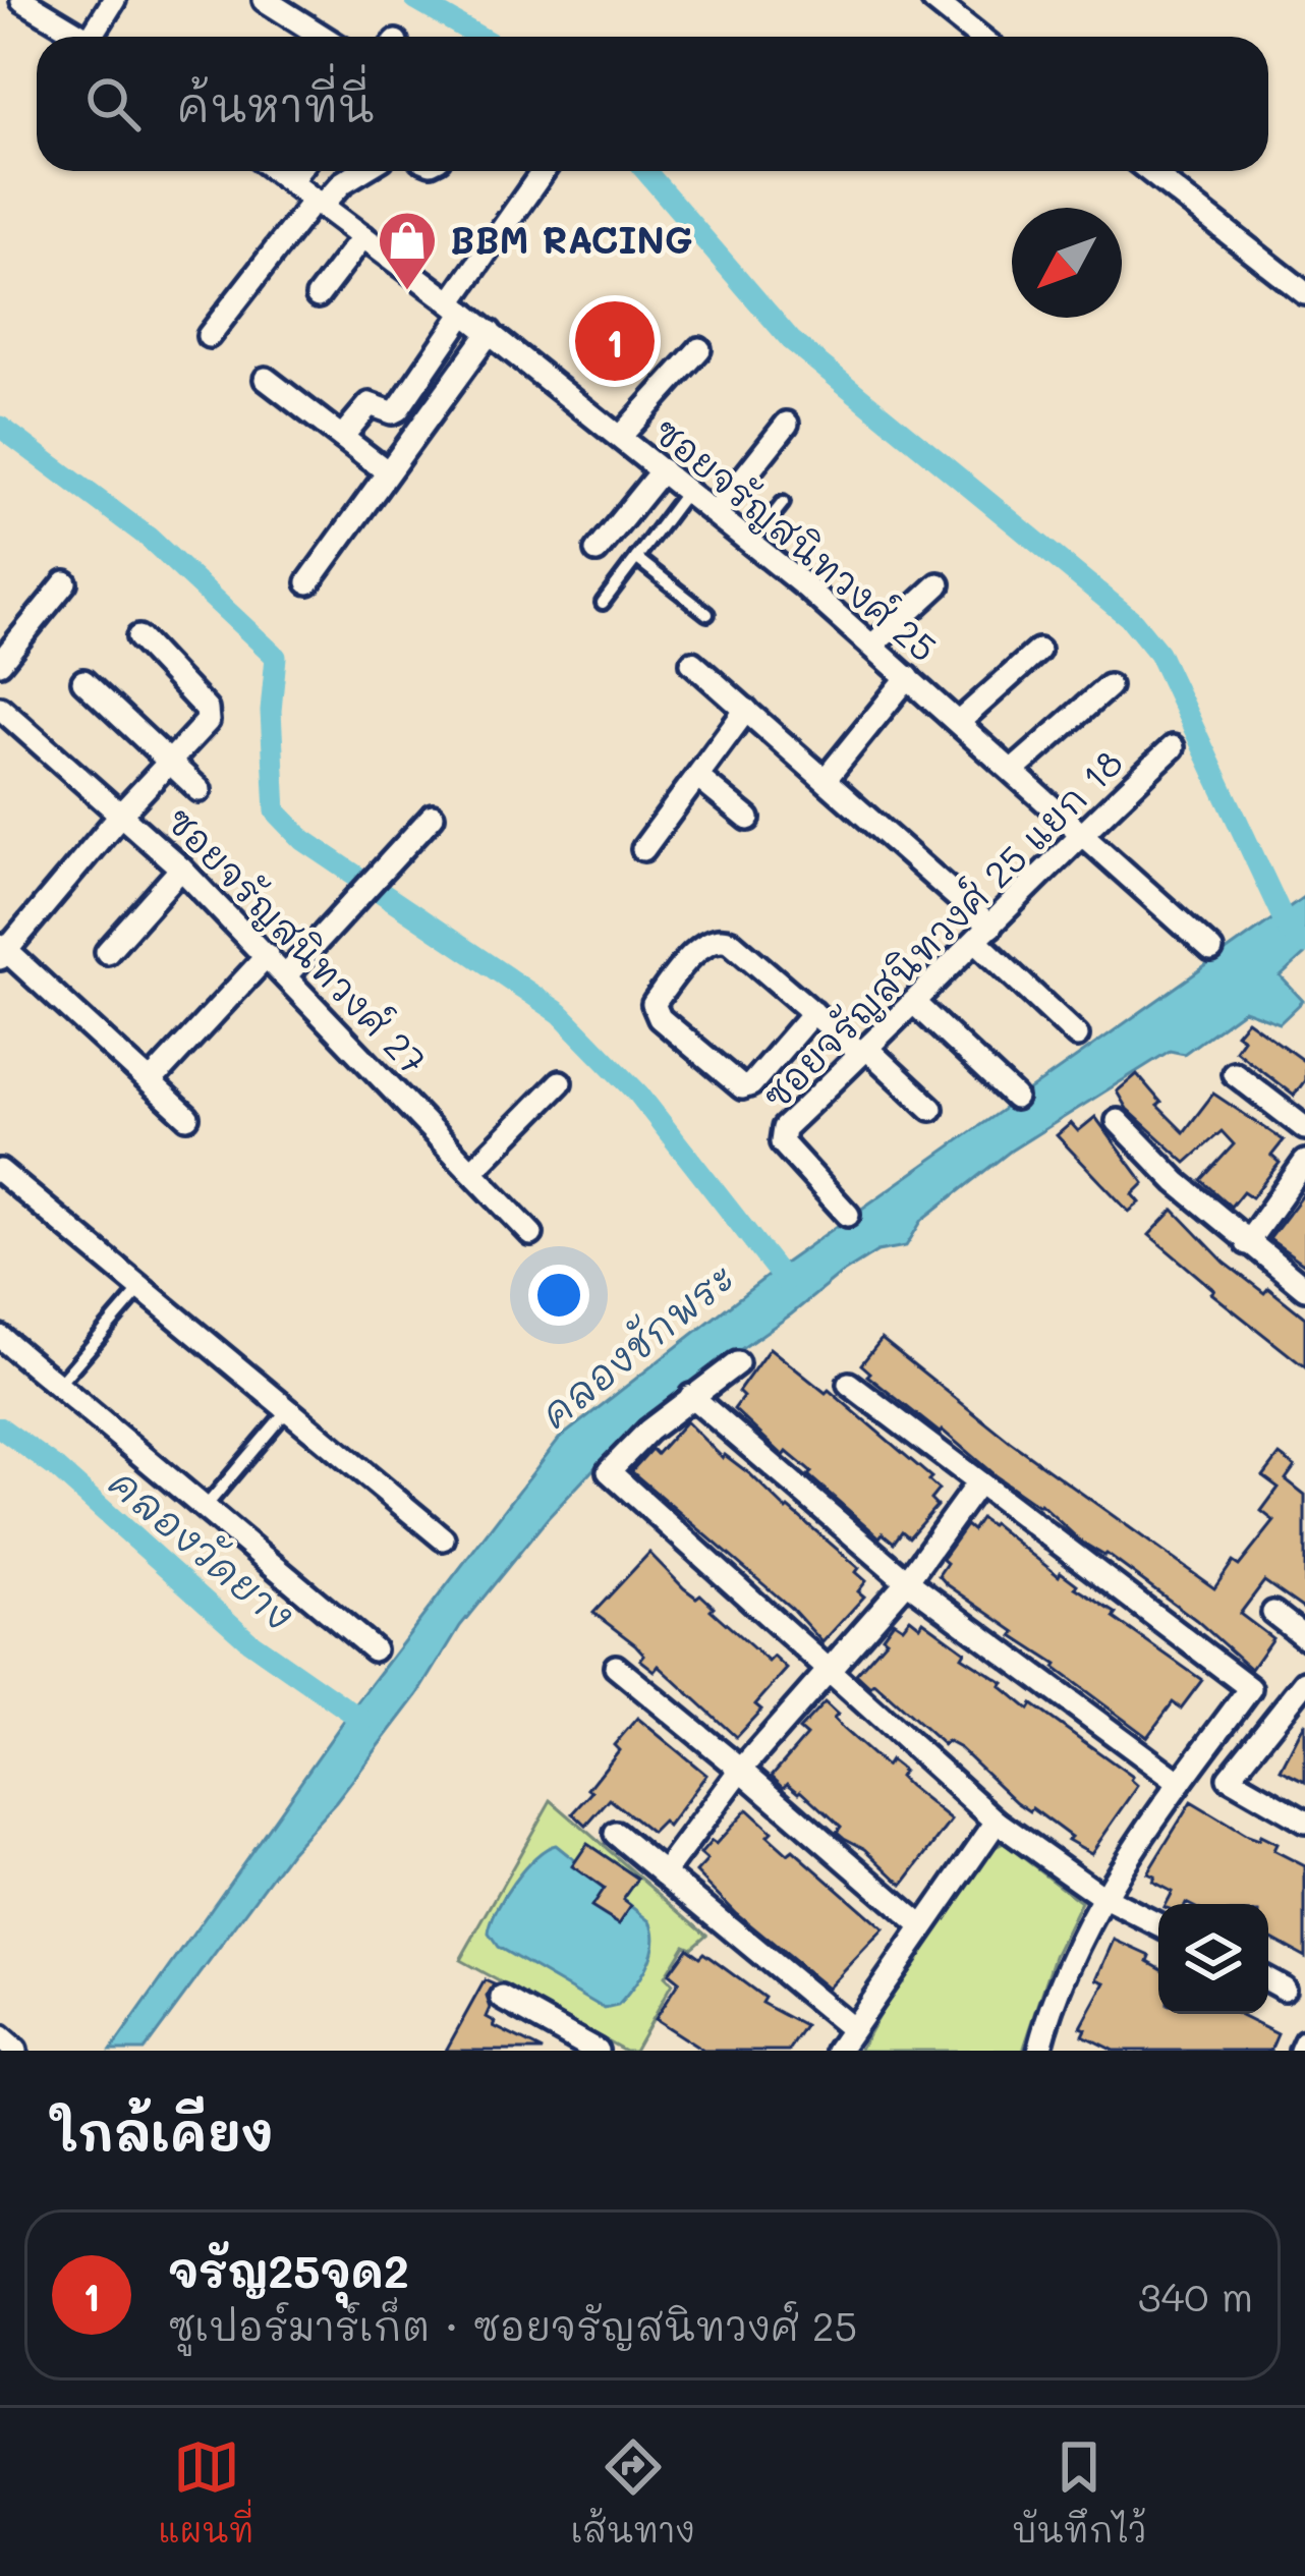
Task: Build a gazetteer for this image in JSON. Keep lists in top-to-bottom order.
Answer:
{
  "streets": {
    "street": ["ซอยจรัญสนิทวงศ์ 25", "ซอยจรัญสนิทวงศ์ 25 แยก 18", "ซอยจรัญสนิทวงศ์ 27"]
  },
  "crossings": [
    ["ซอยจรัญสนิทวงศ์ 25", "ซอยจรัญสนิทวงศ์ 25 แยก 18"]
  ],
  "water": ["คลองชักพระ", "คลองวัดยาง"],
  "places": {
    "shop": ["BBM RACING"]
  },
  "north": "bottom left",
  "page": {
    "search": "ค้นหาที่นี่",
    "pins": "1",
    "heading": "ใกล้เคียง",
    "list": [
      {
        "mark": "1",
        "name": "จรัญ25จุด2",
        "note": "ซูเปอร์มาร์เก็ต · ซอยจรัญสนิทวงศ์ 25",
        "value": "340 m"
      }
    ],
    "nav": ["แผนที่", "เส้นทาง", "บันทึกไว้"]
  }
}
